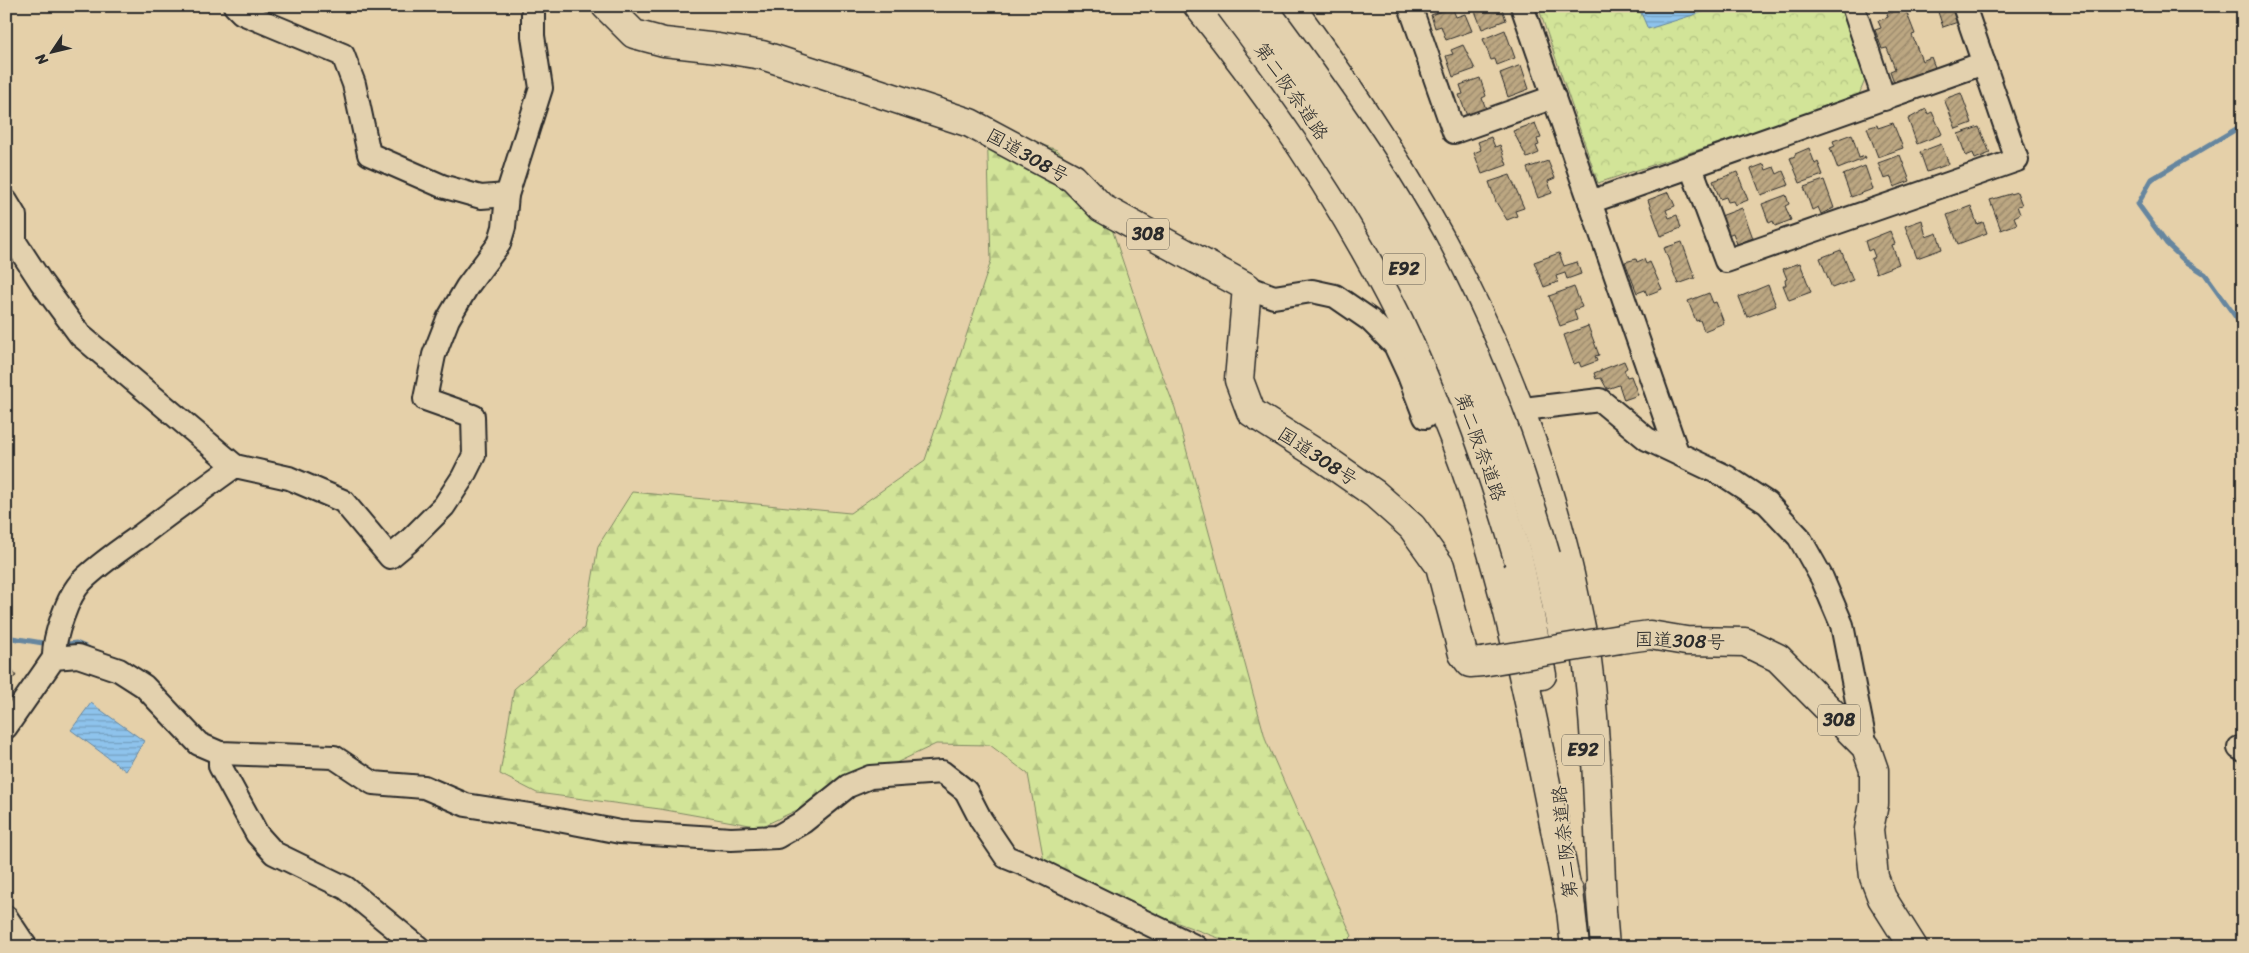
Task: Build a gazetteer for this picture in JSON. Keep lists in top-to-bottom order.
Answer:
{
  "streets": {
    "highway": [
      "第二阪奈道路",
      "国道308号",
      "308",
      "E92"
    ]
  },
  "north": "bottom left"
}
